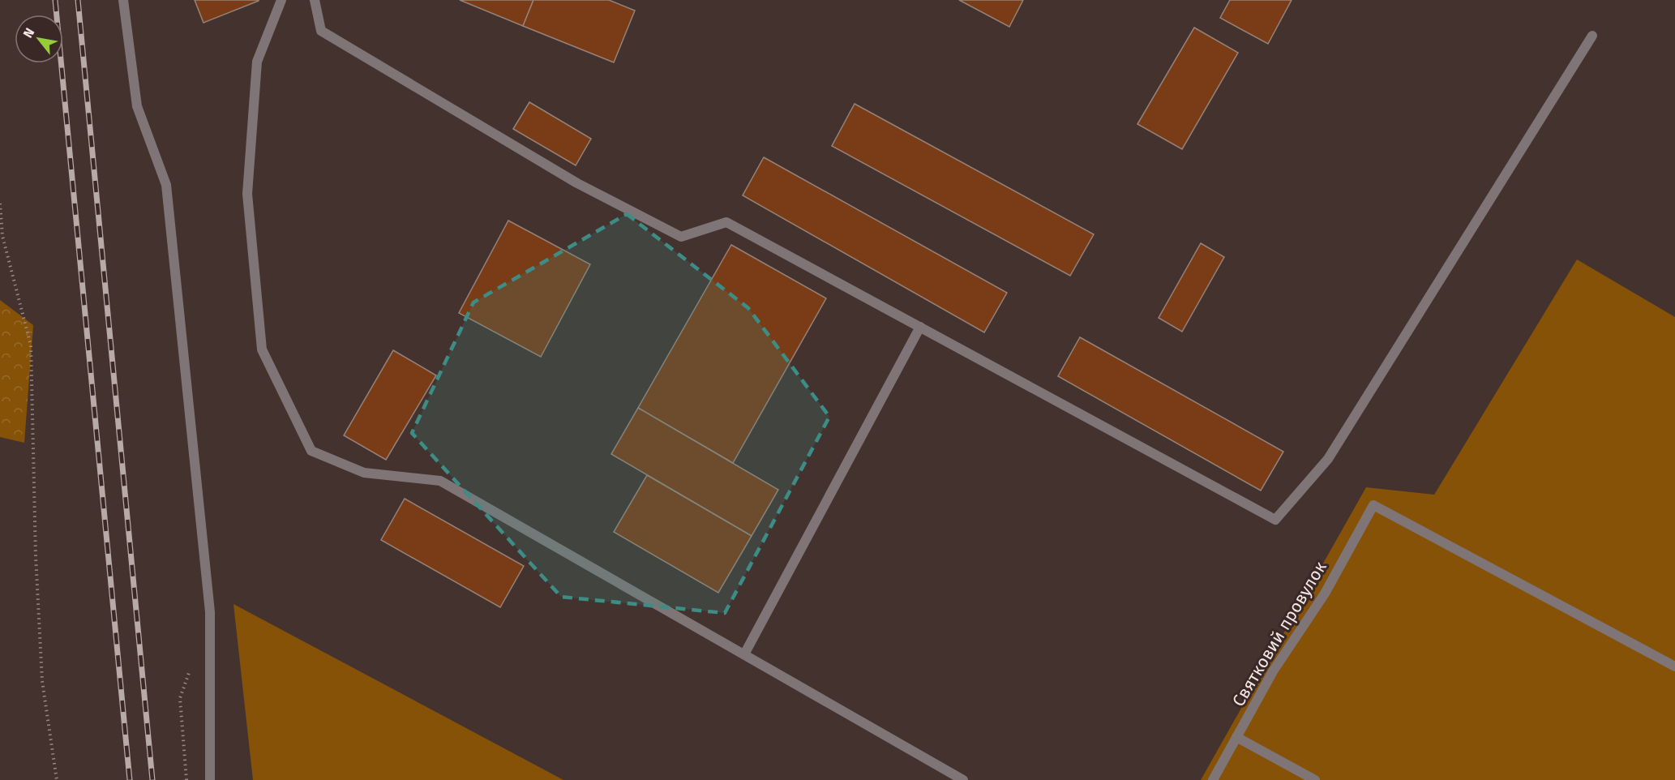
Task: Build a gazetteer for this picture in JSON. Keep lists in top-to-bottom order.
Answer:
{
  "streets": {
    "street": ["Святковий провулок"]
  },
  "north": "top left"
}
